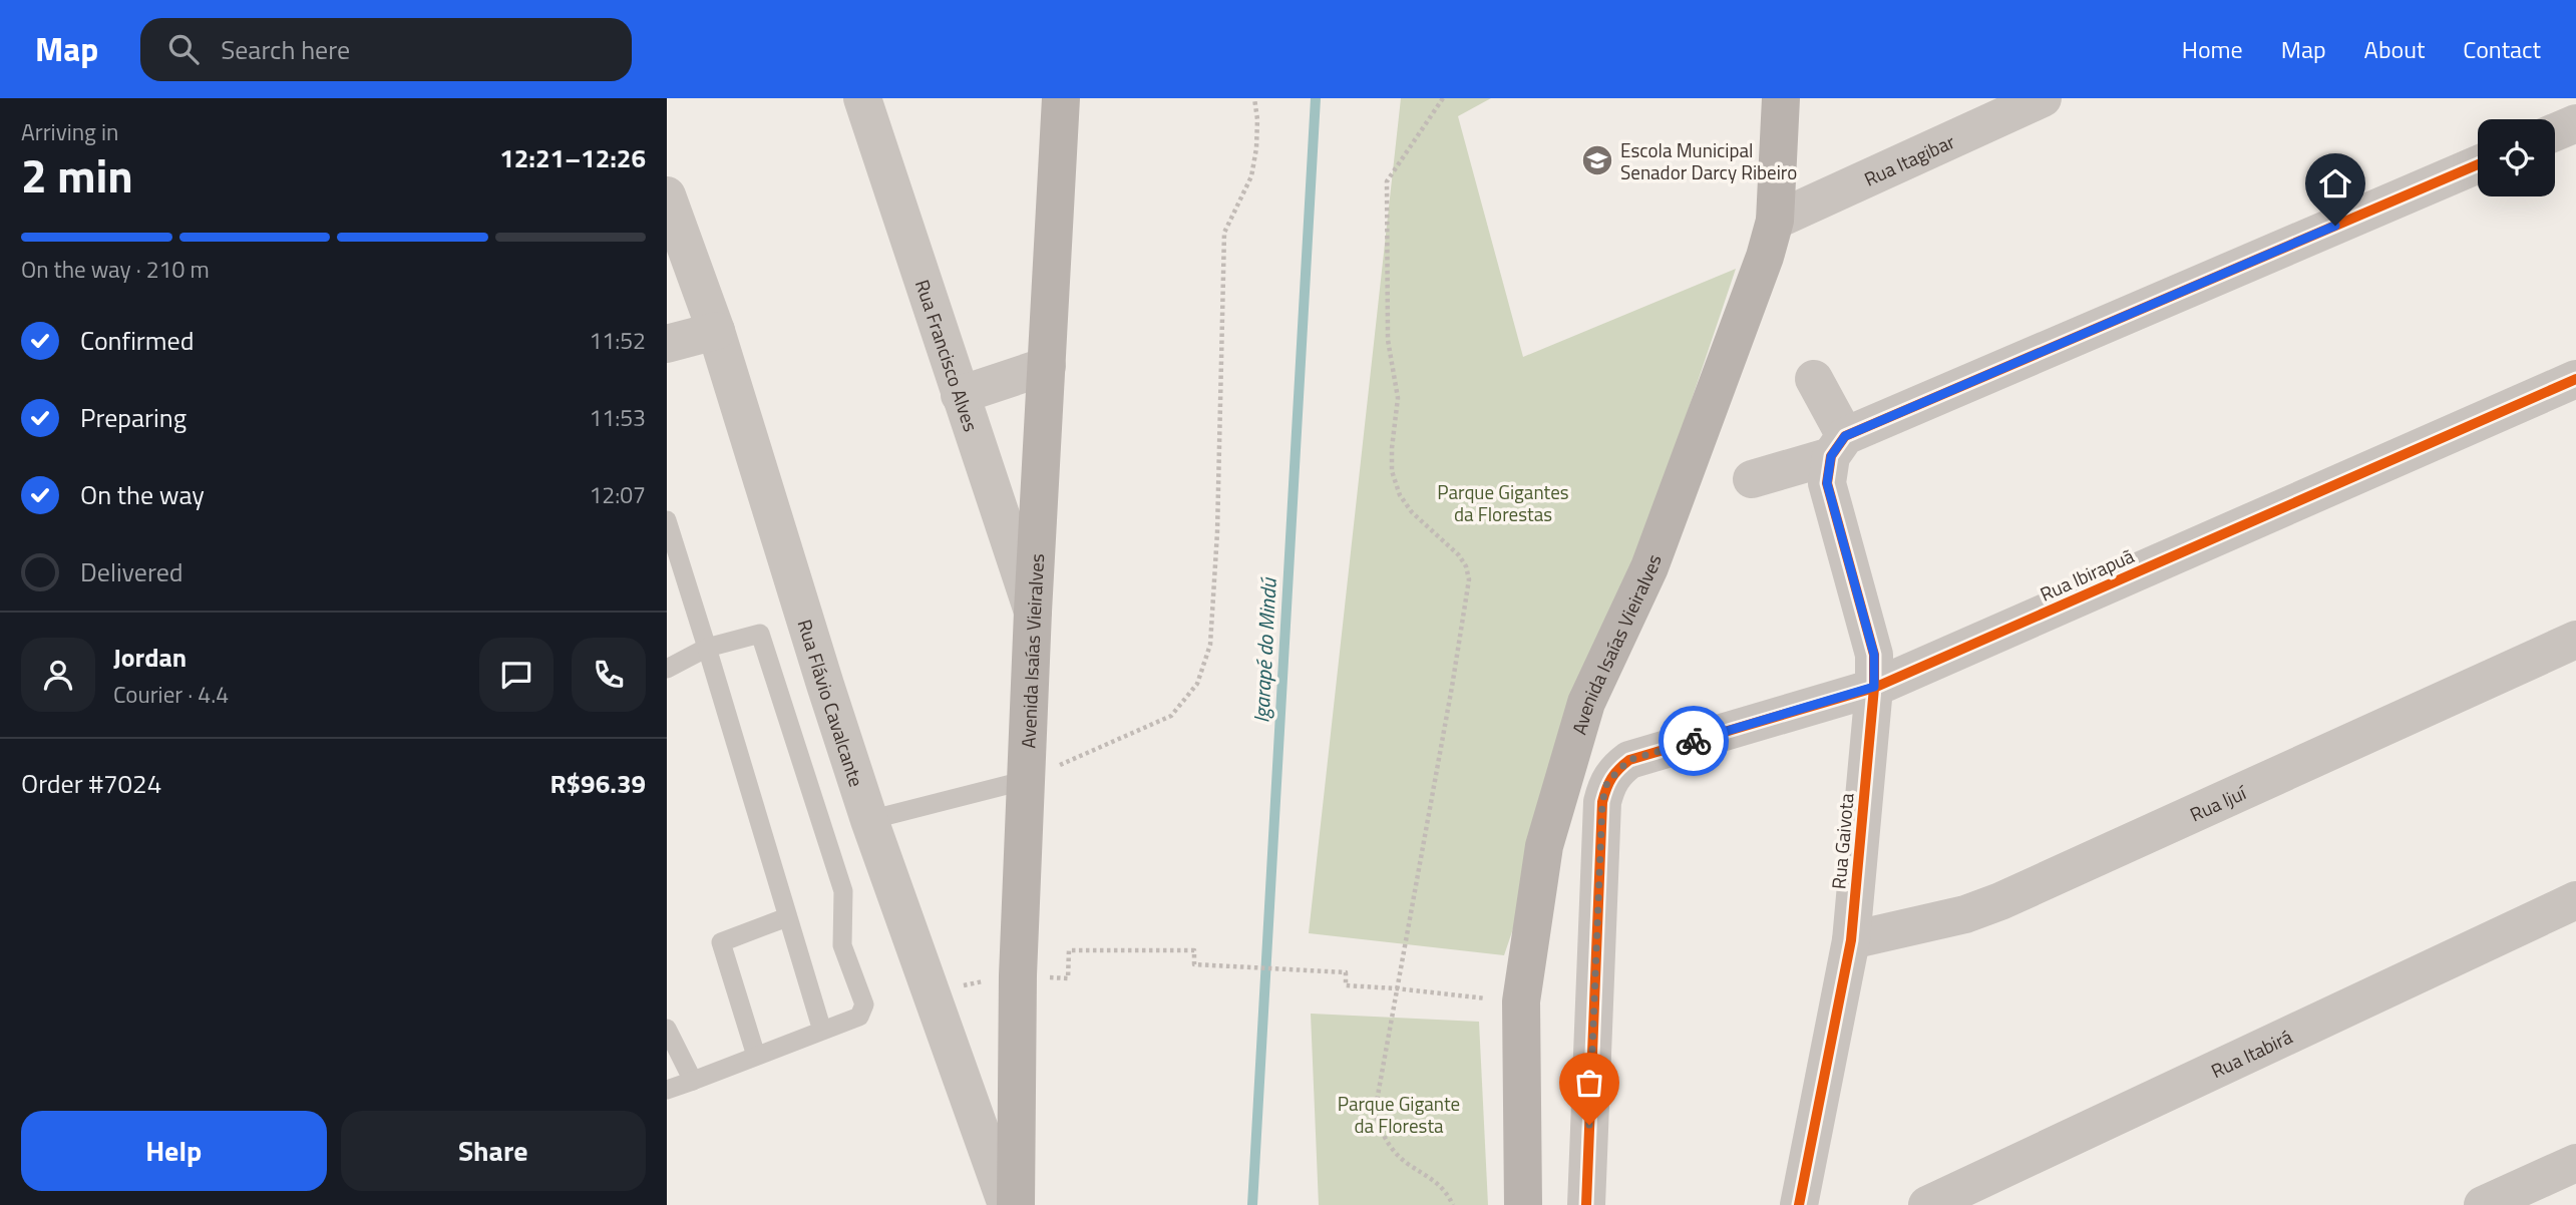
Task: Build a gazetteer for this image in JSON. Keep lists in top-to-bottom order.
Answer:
{
  "streets": {
    "main road": ["Avenida Isaías Vieiralves"],
    "street": [
      "Rua Itagibar",
      "Rua Francisco Alves",
      "Rua Ibirapuã",
      "Rua Flávio Cavalcante",
      "Rua Ijuí",
      "Rua Gaivota",
      "Rua Itabirá"
    ]
  },
  "crossings": [
    ["Rua Itagibar", "Avenida Isaías Vieiralves"],
    ["Rua Francisco Alves", "Avenida Isaías Vieiralves"],
    ["Rua Ibirapuã", "Rua Gaivota"],
    ["Rua Ijuí", "Rua Gaivota"]
  ],
  "water": ["Igarapé do Mindú"],
  "parks": ["Parque Gigantes da Florestas", "Parque Gigante da Floresta"],
  "places": {
    "school or university": ["Escola Municipal Senador Darcy Ribeiro"]
  },
  "page": {
    "header": "Map",
    "search": "Search here",
    "nav": [
      "Home",
      "Map",
      "About",
      "Contact"
    ],
    "heading": ["2 min", "Arriving in", "12:21–12:26"],
    "panel": [
      "Jordan",
      "Courier · 4.4",
      "Order #7024",
      "R$96.39"
    ],
    "bar": "On the way · 210 m",
    "list": [
      ["Confirmed", "11:52"],
      ["Preparing", "11:53"],
      ["On the way", "12:07"],
      "Delivered"
    ],
    "buttons": ["Help", "Share"]
  }
}
